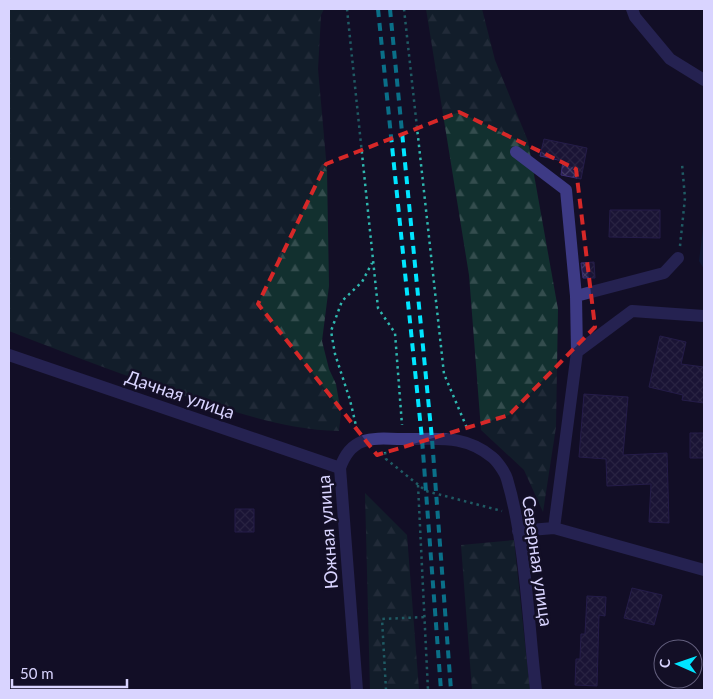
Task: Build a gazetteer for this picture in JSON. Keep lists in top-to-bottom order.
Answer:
{
  "streets": {
    "street": ["Дачная улица", "Южная улица", "Северная улица"]
  },
  "crossings": [
    ["Дачная улица", "Южная улица"]
  ],
  "scale_bar": "50 m",
  "north": "left"
}
